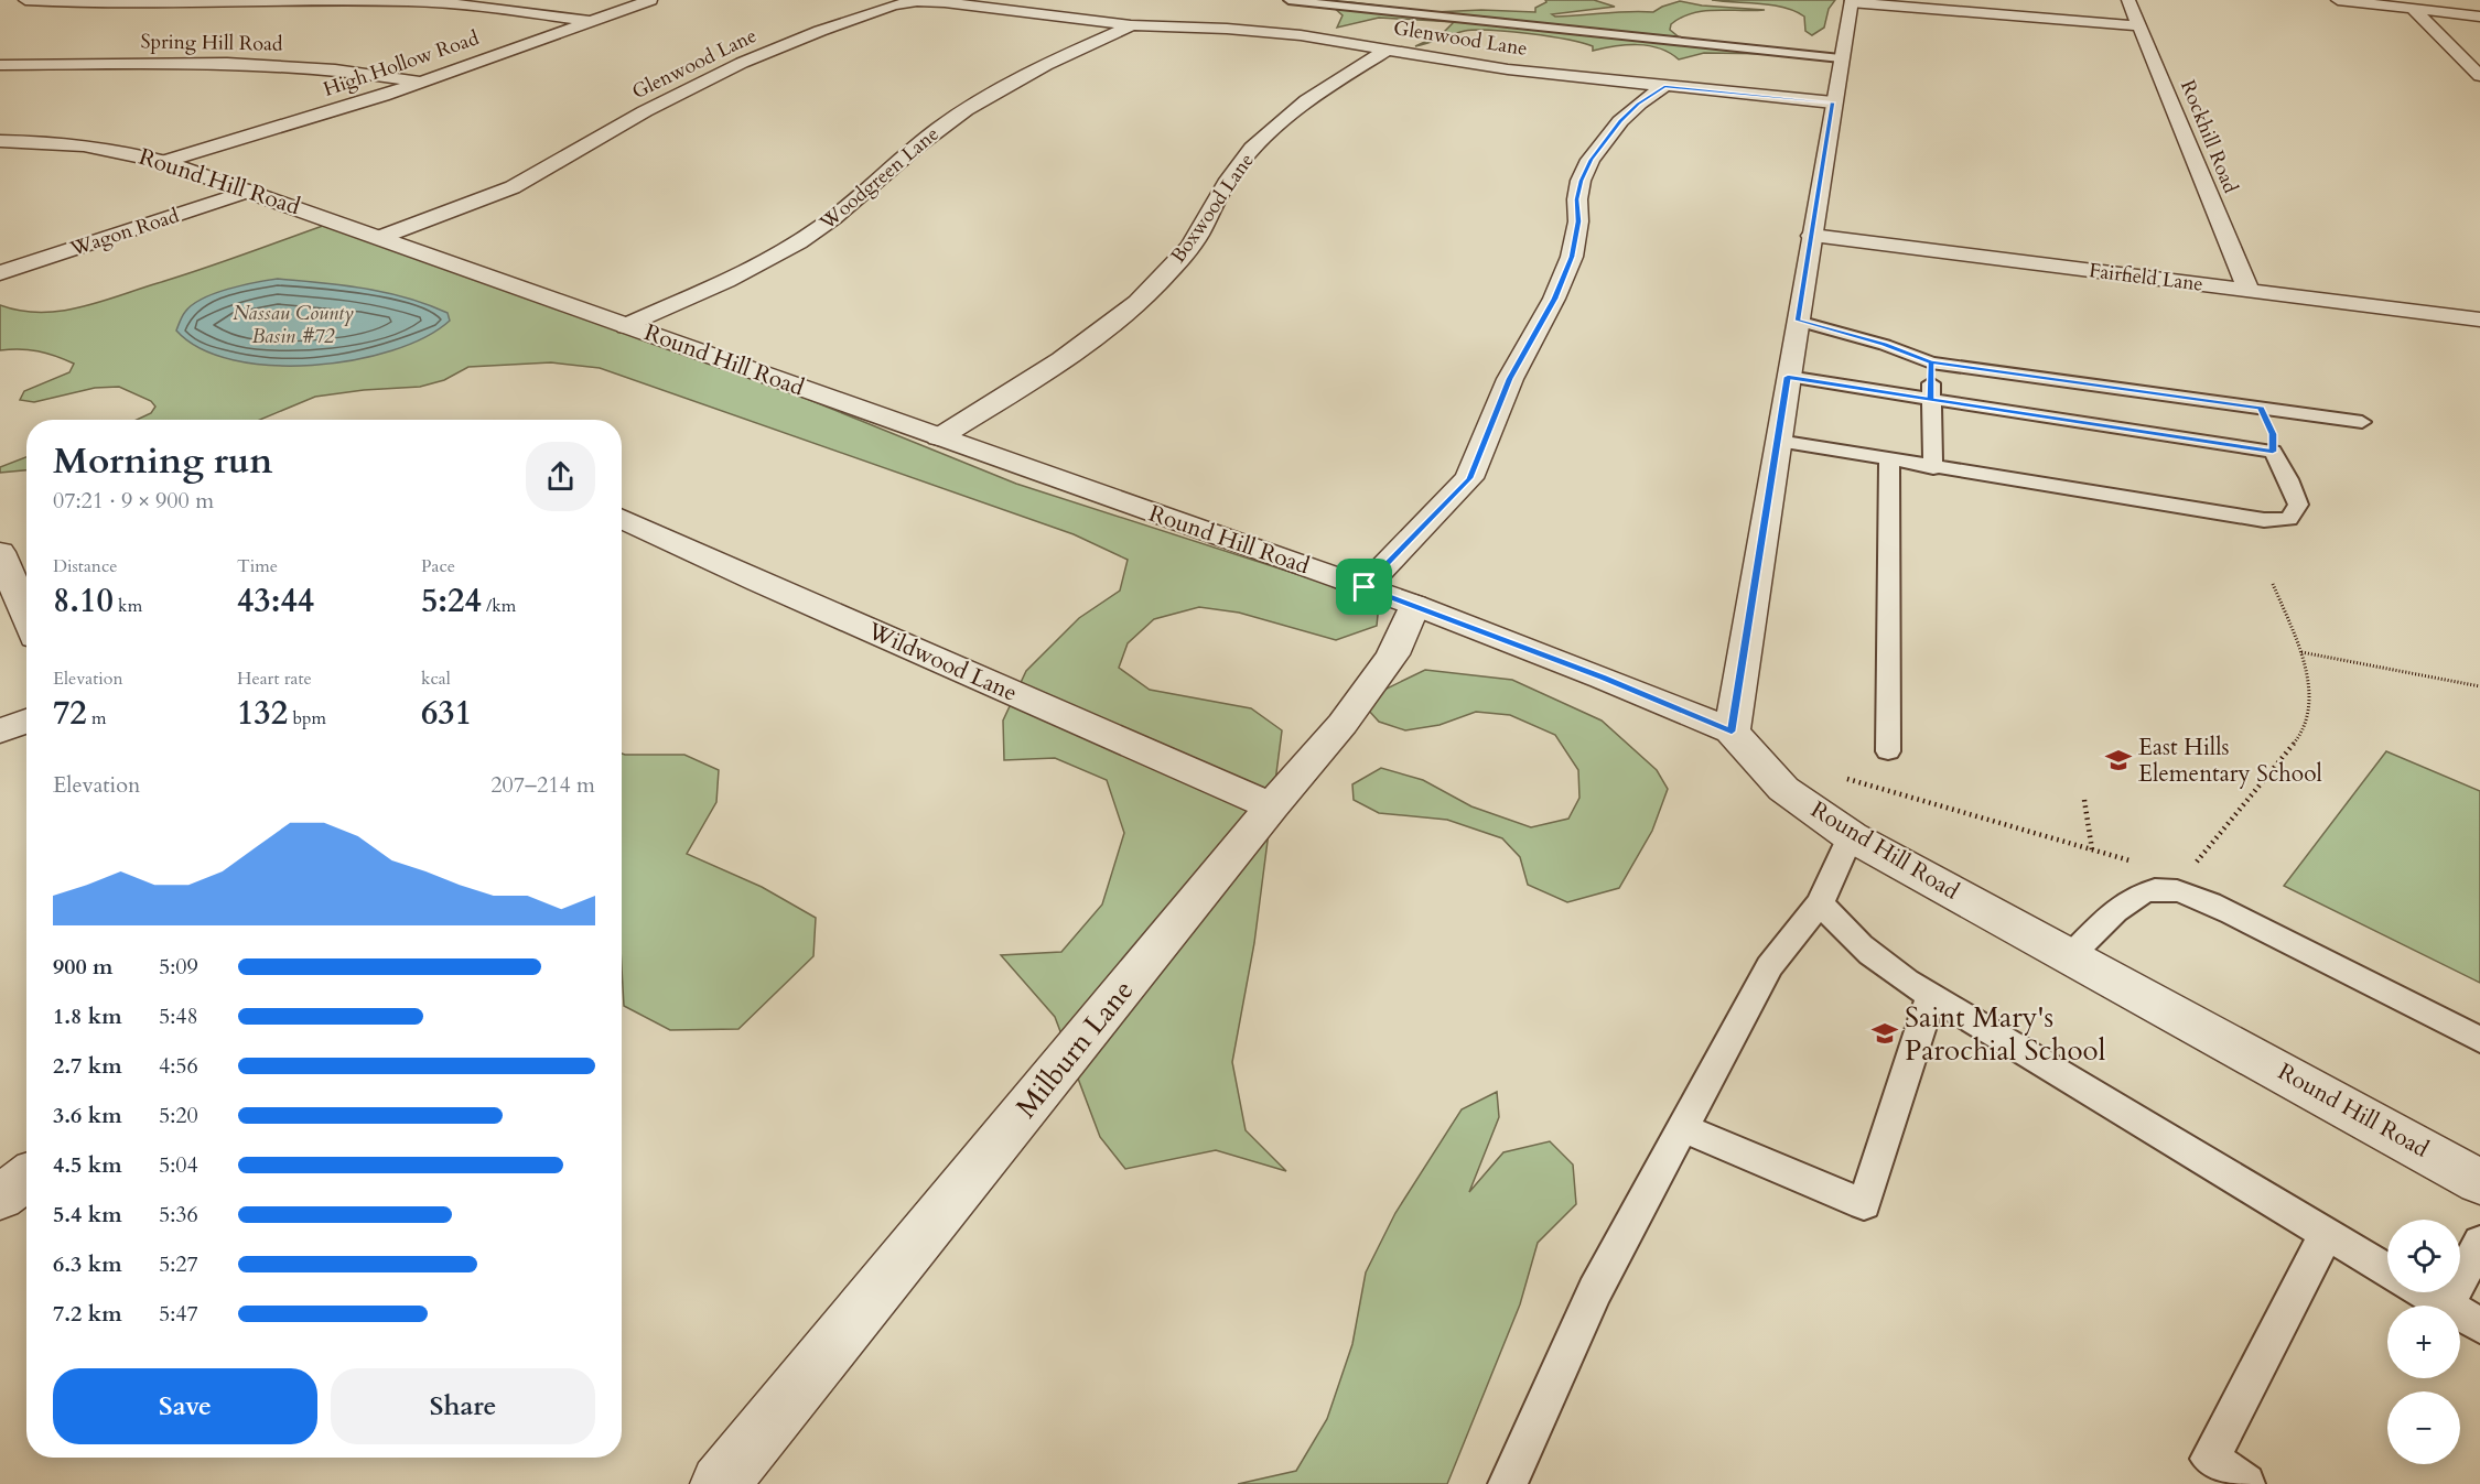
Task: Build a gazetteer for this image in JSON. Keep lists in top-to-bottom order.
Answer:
{
  "streets": {
    "street": [
      "Glenwood Lane",
      "Spring Hill Road",
      "High Hollow Road",
      "Rockhill Road",
      "Woodgreen Lane",
      "Round Hill Road",
      "Boxwood Lane",
      "Wagon Road",
      "Fairfield Lane",
      "Wildwood Lane",
      "Milburn Lane"
    ]
  },
  "crossings": [
    ["Glenwood Lane", "Woodgreen Lane"],
    ["Glenwood Lane", "Round Hill Road"],
    ["Glenwood Lane", "Boxwood Lane"],
    ["Spring Hill Road", "High Hollow Road"],
    ["High Hollow Road", "Round Hill Road"],
    ["Rockhill Road", "Fairfield Lane"],
    ["Woodgreen Lane", "Round Hill Road"],
    ["Round Hill Road", "Boxwood Lane"],
    ["Round Hill Road", "Wagon Road"],
    ["Round Hill Road", "Milburn Lane"],
    ["Wildwood Lane", "Milburn Lane"]
  ],
  "water": ["Nassau County Basin #72"],
  "places": {
    "school or university": ["East Hills Elementary School", "Saint Mary's Parochial School"]
  },
  "page": {
    "heading": ["Morning run", "07:21 · 9 × 900 m"],
    "stats": [
      ["Distance", "8.10 km"],
      ["Time", "43:44"],
      ["Pace", "5:24 /km"],
      ["Elevation", "72 m"],
      ["Heart rate", "132 bpm"],
      ["kcal", "631"]
    ],
    "chart": ["Elevation", "207–214 m"],
    "list": [
      {
        "name": "900 m",
        "note": "5:09"
      },
      {
        "name": "1.8 km",
        "note": "5:48"
      },
      {
        "name": "2.7 km",
        "note": "4:56"
      },
      {
        "name": "3.6 km",
        "note": "5:20"
      },
      {
        "name": "4.5 km",
        "note": "5:04"
      },
      {
        "name": "5.4 km",
        "note": "5:36"
      },
      {
        "name": "6.3 km",
        "note": "5:27"
      },
      {
        "name": "7.2 km",
        "note": "5:47"
      }
    ],
    "map_buttons": ["+", "−"],
    "buttons": ["Save", "Share"]
  }
}
